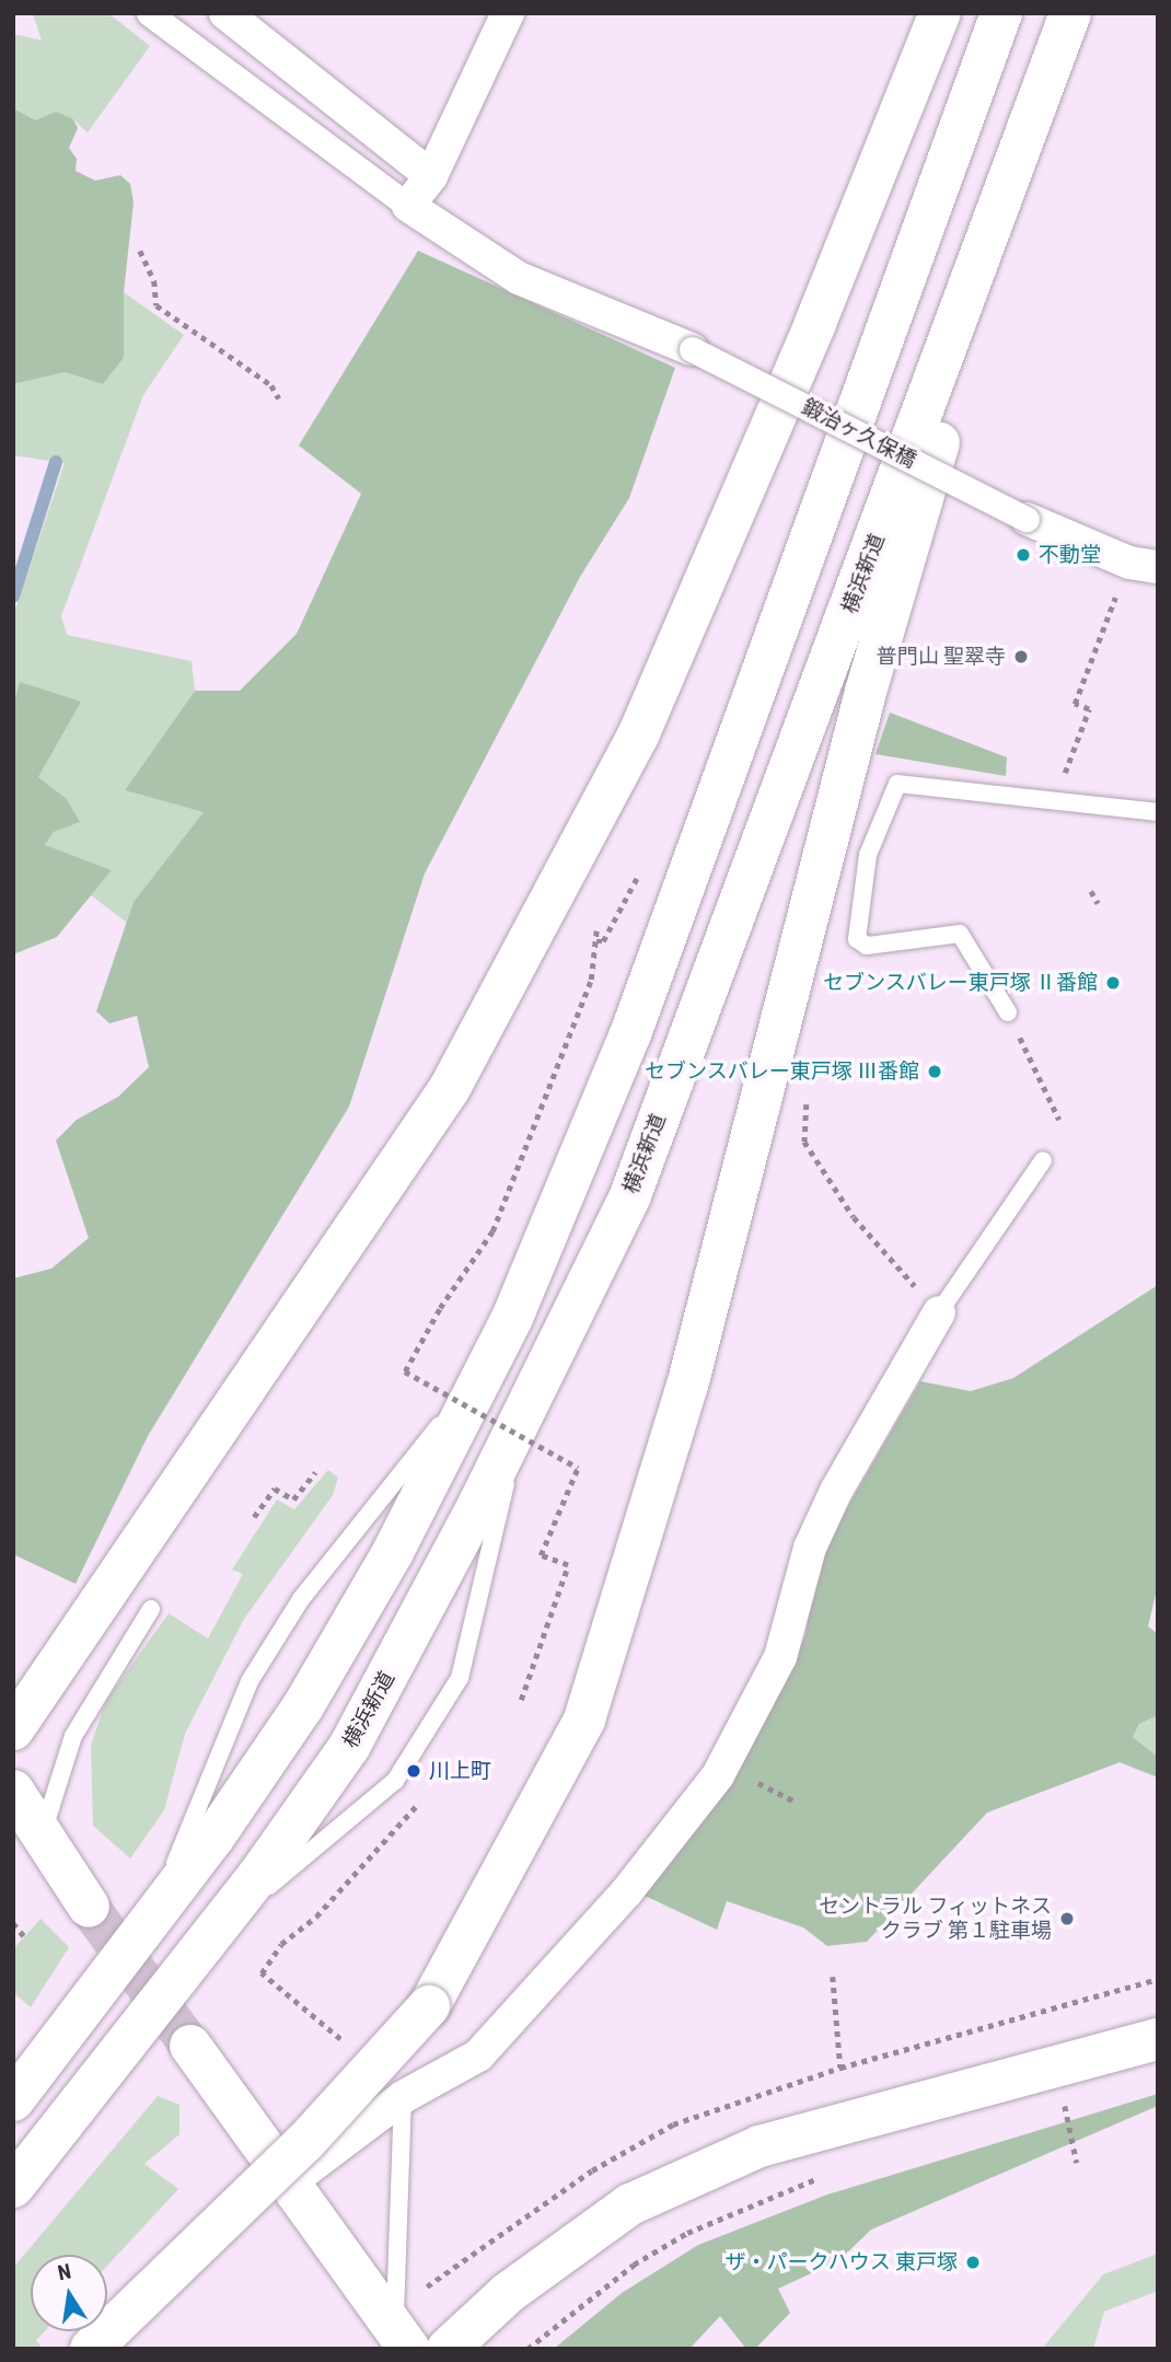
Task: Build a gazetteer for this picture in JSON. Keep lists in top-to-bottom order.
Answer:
{
  "streets": {
    "main road": ["横浜新道"],
    "street": ["鍛治ヶ久保橋"]
  },
  "places": [
    "不動堂",
    "普門山 聖翠寺",
    "セブンスバレー東戸塚 Ⅱ番館",
    "セブンスバレー東戸塚 Ⅲ番館",
    "川上町",
    "セントラル フィットネス クラブ 第１駐車場",
    "ザ・パークハウス 東戸塚"
  ],
  "north": "top"
}
